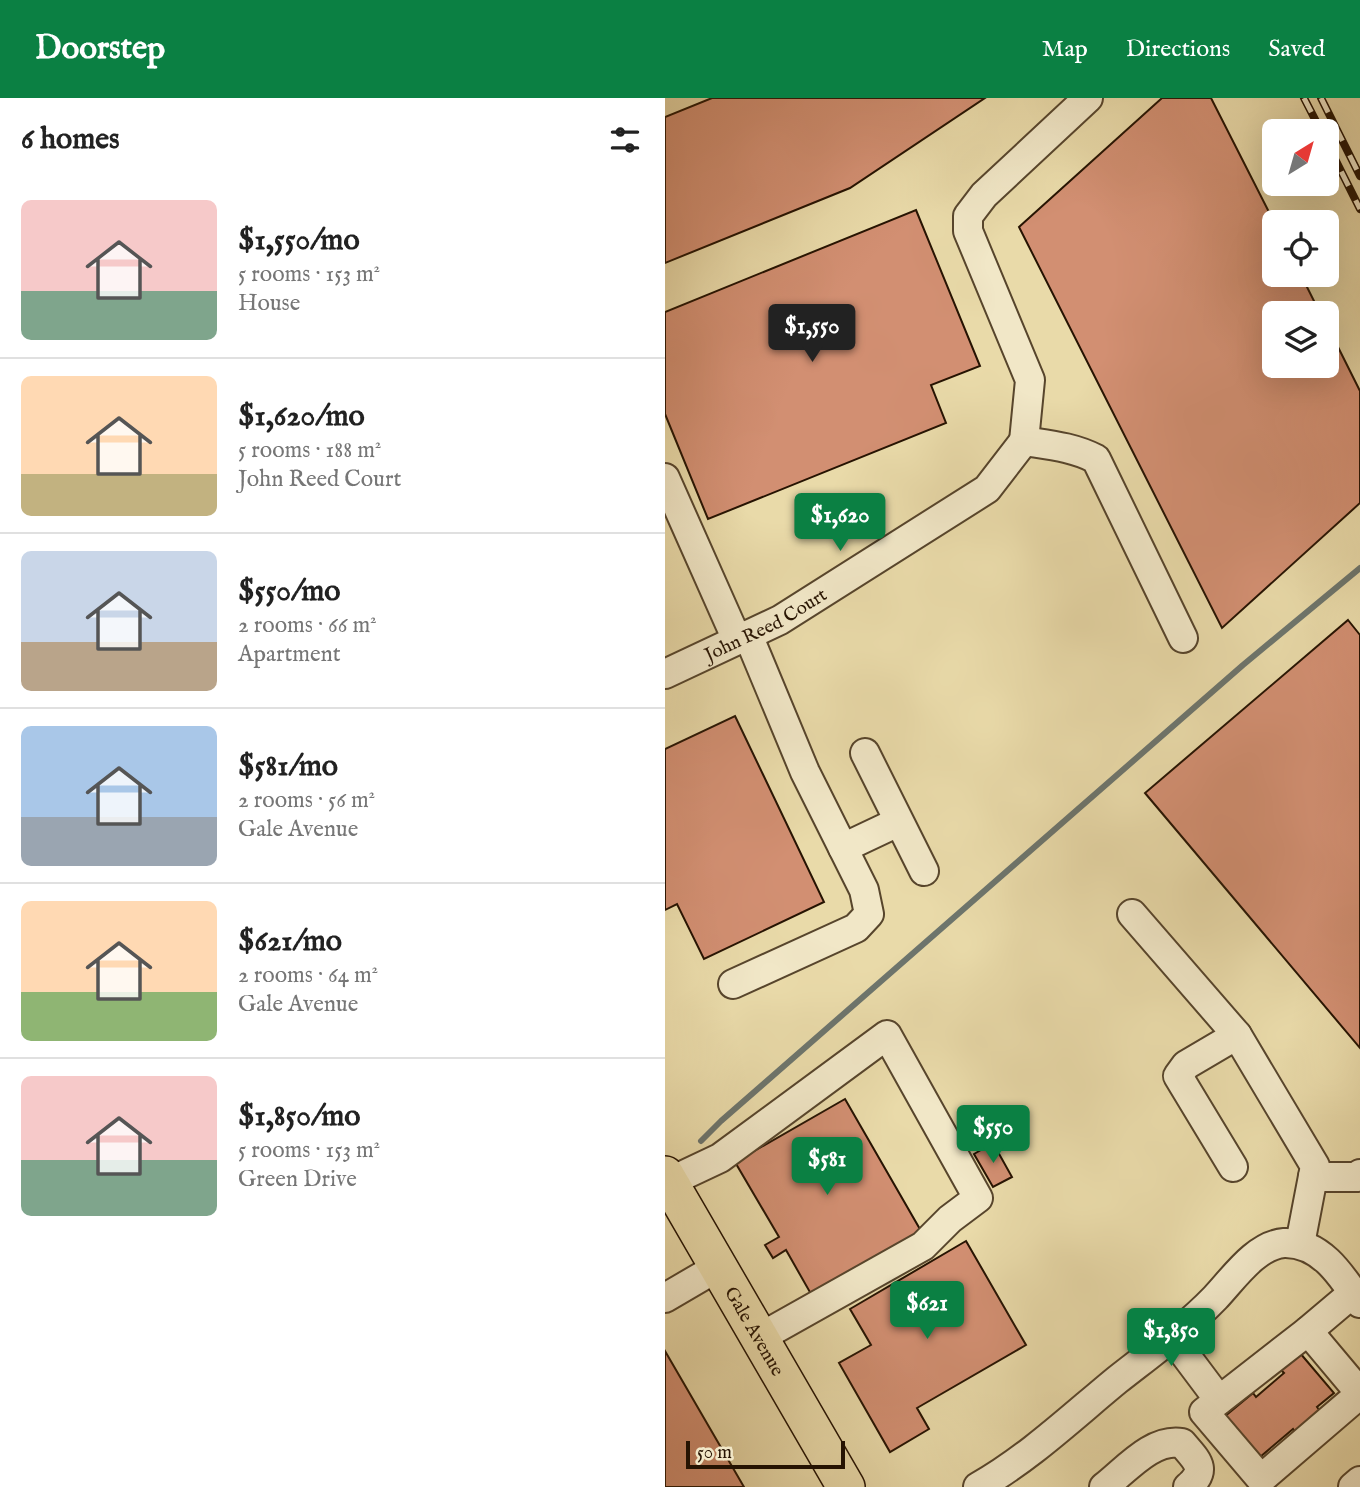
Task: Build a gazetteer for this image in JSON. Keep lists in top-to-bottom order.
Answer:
{
  "streets": {
    "main road": ["Gale Avenue"],
    "street": ["John Reed Court"]
  },
  "scale_bar": "50 m",
  "north": "top right",
  "page": {
    "header": "Doorstep",
    "nav": ["Map", "Directions", "Saved"],
    "heading": "6 homes",
    "list": [
      {
        "name": "$1,550/mo",
        "note": "5 rooms · 153 m² · House"
      },
      {
        "name": "$1,620/mo",
        "note": "5 rooms · 188 m² · John Reed Court"
      },
      {
        "name": "$550/mo",
        "note": "2 rooms · 66 m² · Apartment"
      },
      {
        "name": "$581/mo",
        "note": "2 rooms · 56 m² · Gale Avenue"
      },
      {
        "name": "$621/mo",
        "note": "2 rooms · 64 m² · Gale Avenue"
      },
      {
        "name": "$1,850/mo",
        "note": "5 rooms · 153 m² · Green Drive"
      }
    ],
    "price": [
      "$1,550",
      "$1,620",
      "$550",
      "$581",
      "$621",
      "$1,850"
    ],
    "scale": "50 m"
  }
}
